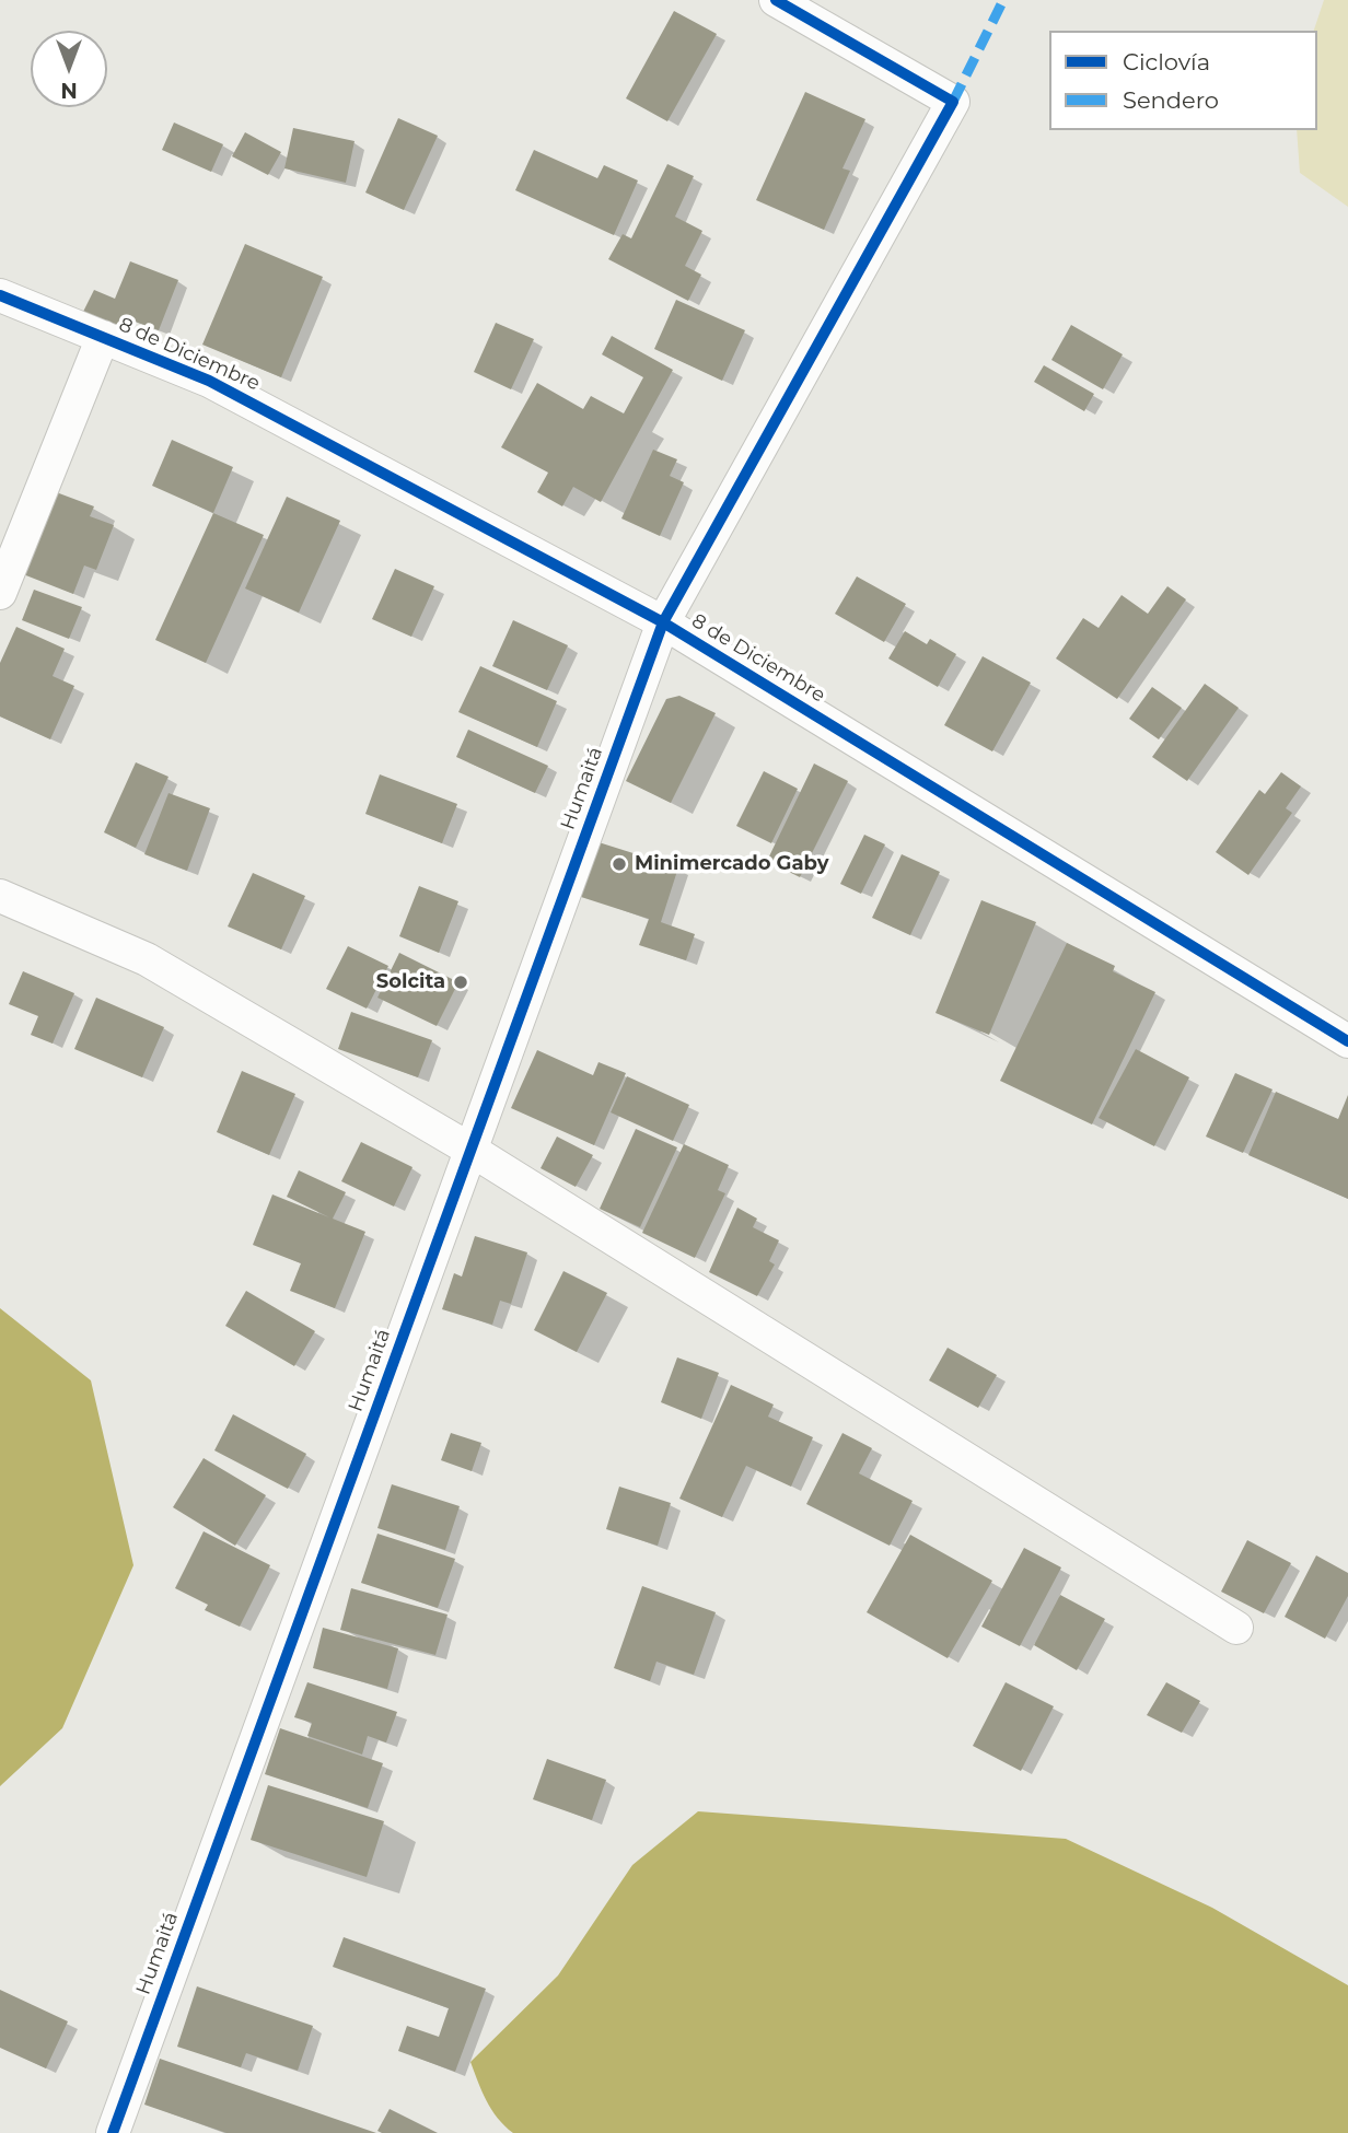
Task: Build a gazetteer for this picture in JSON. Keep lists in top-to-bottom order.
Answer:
{
  "streets": {
    "street": ["8 de Diciembre", "Humaitá"]
  },
  "crossings": [
    ["8 de Diciembre", "Humaitá"]
  ],
  "places": ["Minimercado Gaby", "Solcita"],
  "legend": ["Ciclovía", "Sendero"],
  "north": "bottom"
}
